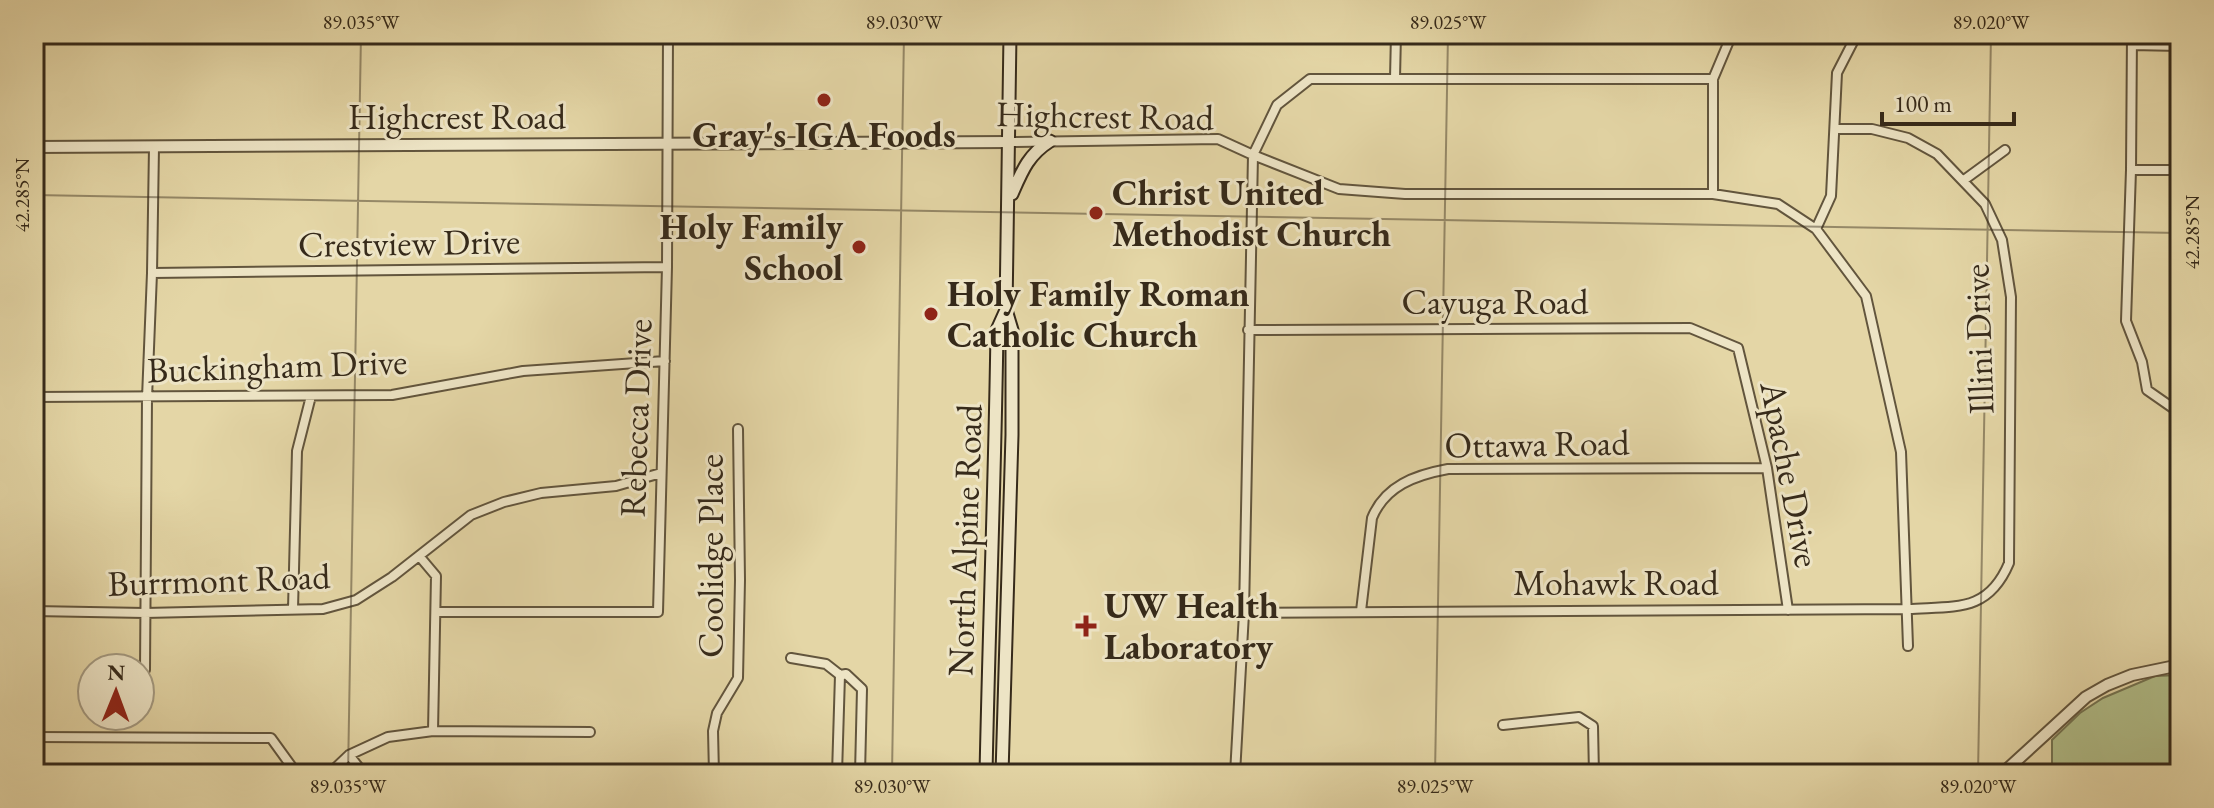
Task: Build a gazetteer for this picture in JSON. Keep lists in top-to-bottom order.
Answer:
{
  "streets": {
    "main road": ["North Alpine Road"],
    "street": [
      "Highcrest Road",
      "Crestview Drive",
      "Cayuga Road",
      "Illini Drive",
      "Buckingham Drive",
      "Rebecca Drive",
      "Ottawa Road",
      "Apache Drive",
      "Coolidge Place",
      "Burrmont Road",
      "Mohawk Road"
    ]
  },
  "crossings": [
    ["Highcrest Road", "Rebecca Drive"],
    ["Highcrest Road", "North Alpine Road"],
    ["Highcrest Road", "Mohawk Road"],
    ["Crestview Drive", "Rebecca Drive"],
    ["Cayuga Road", "Apache Drive"],
    ["Illini Drive", "Mohawk Road"],
    ["Buckingham Drive", "Rebecca Drive"],
    ["Rebecca Drive", "Burrmont Road"],
    ["Ottawa Road", "Apache Drive"],
    ["Ottawa Road", "Mohawk Road"],
    ["Apache Drive", "Mohawk Road"]
  ],
  "places": {
    "other": [
      "Gray's IGA Foods",
      "Christ United Methodist Church",
      "Holy Family School",
      "Holy Family Roman Catholic Church"
    ],
    "health": ["UW Health Laboratory"]
  },
  "scale_bar": "100 m",
  "north": "top",
  "coordinates": [
    "89.035°W",
    "89.030°W",
    "89.025°W",
    "89.020°W",
    "42.285°N"
  ]
}
